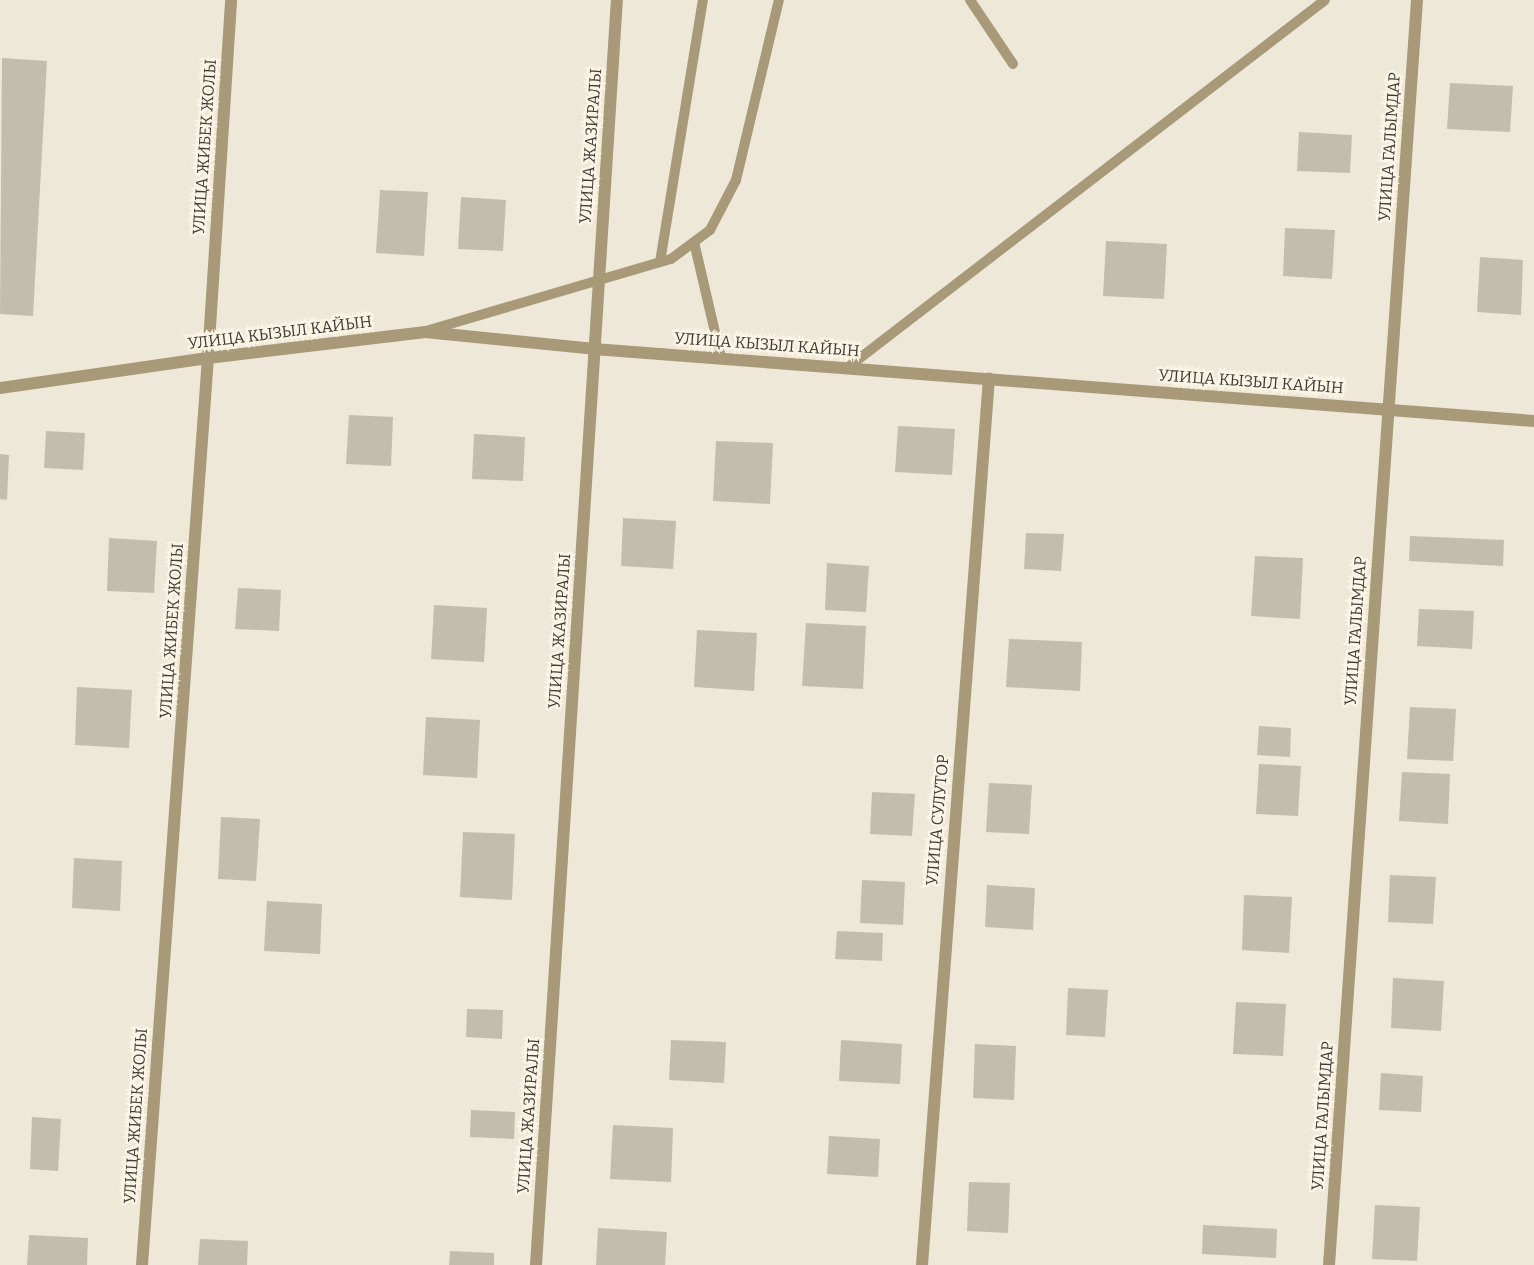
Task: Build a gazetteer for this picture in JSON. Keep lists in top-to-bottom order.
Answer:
{
  "streets": {
    "street": [
      "УЛИЦА ЖАЗИРАЛЫ",
      "УЛИЦА ЖИБЕК ЖОЛЫ",
      "УЛИЦА ГАЛЫМДАР",
      "УЛИЦА КЫЗЫЛ КАЙЫН",
      "УЛИЦА СУЛУТОР"
    ]
  },
  "crossings": [
    ["УЛИЦА ЖАЗИРАЛЫ", "УЛИЦА КЫЗЫЛ КАЙЫН"],
    ["УЛИЦА ЖИБЕК ЖОЛЫ", "УЛИЦА КЫЗЫЛ КАЙЫН"],
    ["УЛИЦА ГАЛЫМДАР", "УЛИЦА КЫЗЫЛ КАЙЫН"],
    ["УЛИЦА КЫЗЫЛ КАЙЫН", "УЛИЦА СУЛУТОР"]
  ]
}
